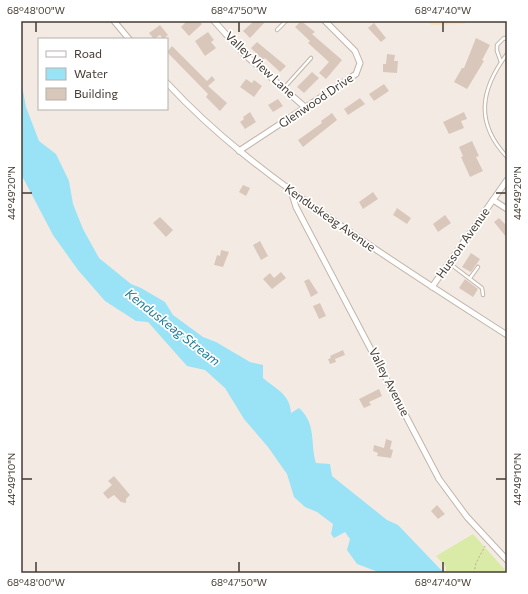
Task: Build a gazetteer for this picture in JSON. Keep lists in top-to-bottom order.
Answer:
{
  "streets": {
    "street": [
      "Valley View Lane",
      "Glenwood Drive",
      "Kenduskeag Avenue",
      "Husson Avenue",
      "Valley Avenue"
    ]
  },
  "crossings": [
    ["Valley View Lane", "Glenwood Drive"],
    ["Glenwood Drive", "Kenduskeag Avenue"],
    ["Kenduskeag Avenue", "Husson Avenue"],
    ["Kenduskeag Avenue", "Valley Avenue"]
  ],
  "water": ["Kenduskeag Stream"],
  "legend": ["Road", "Water", "Building"],
  "coordinates": [
    "68°48'00\"W",
    "68°47'50\"W",
    "68°47'40\"W",
    "44°49'20\"N",
    "44°49'10\"N"
  ]
}
